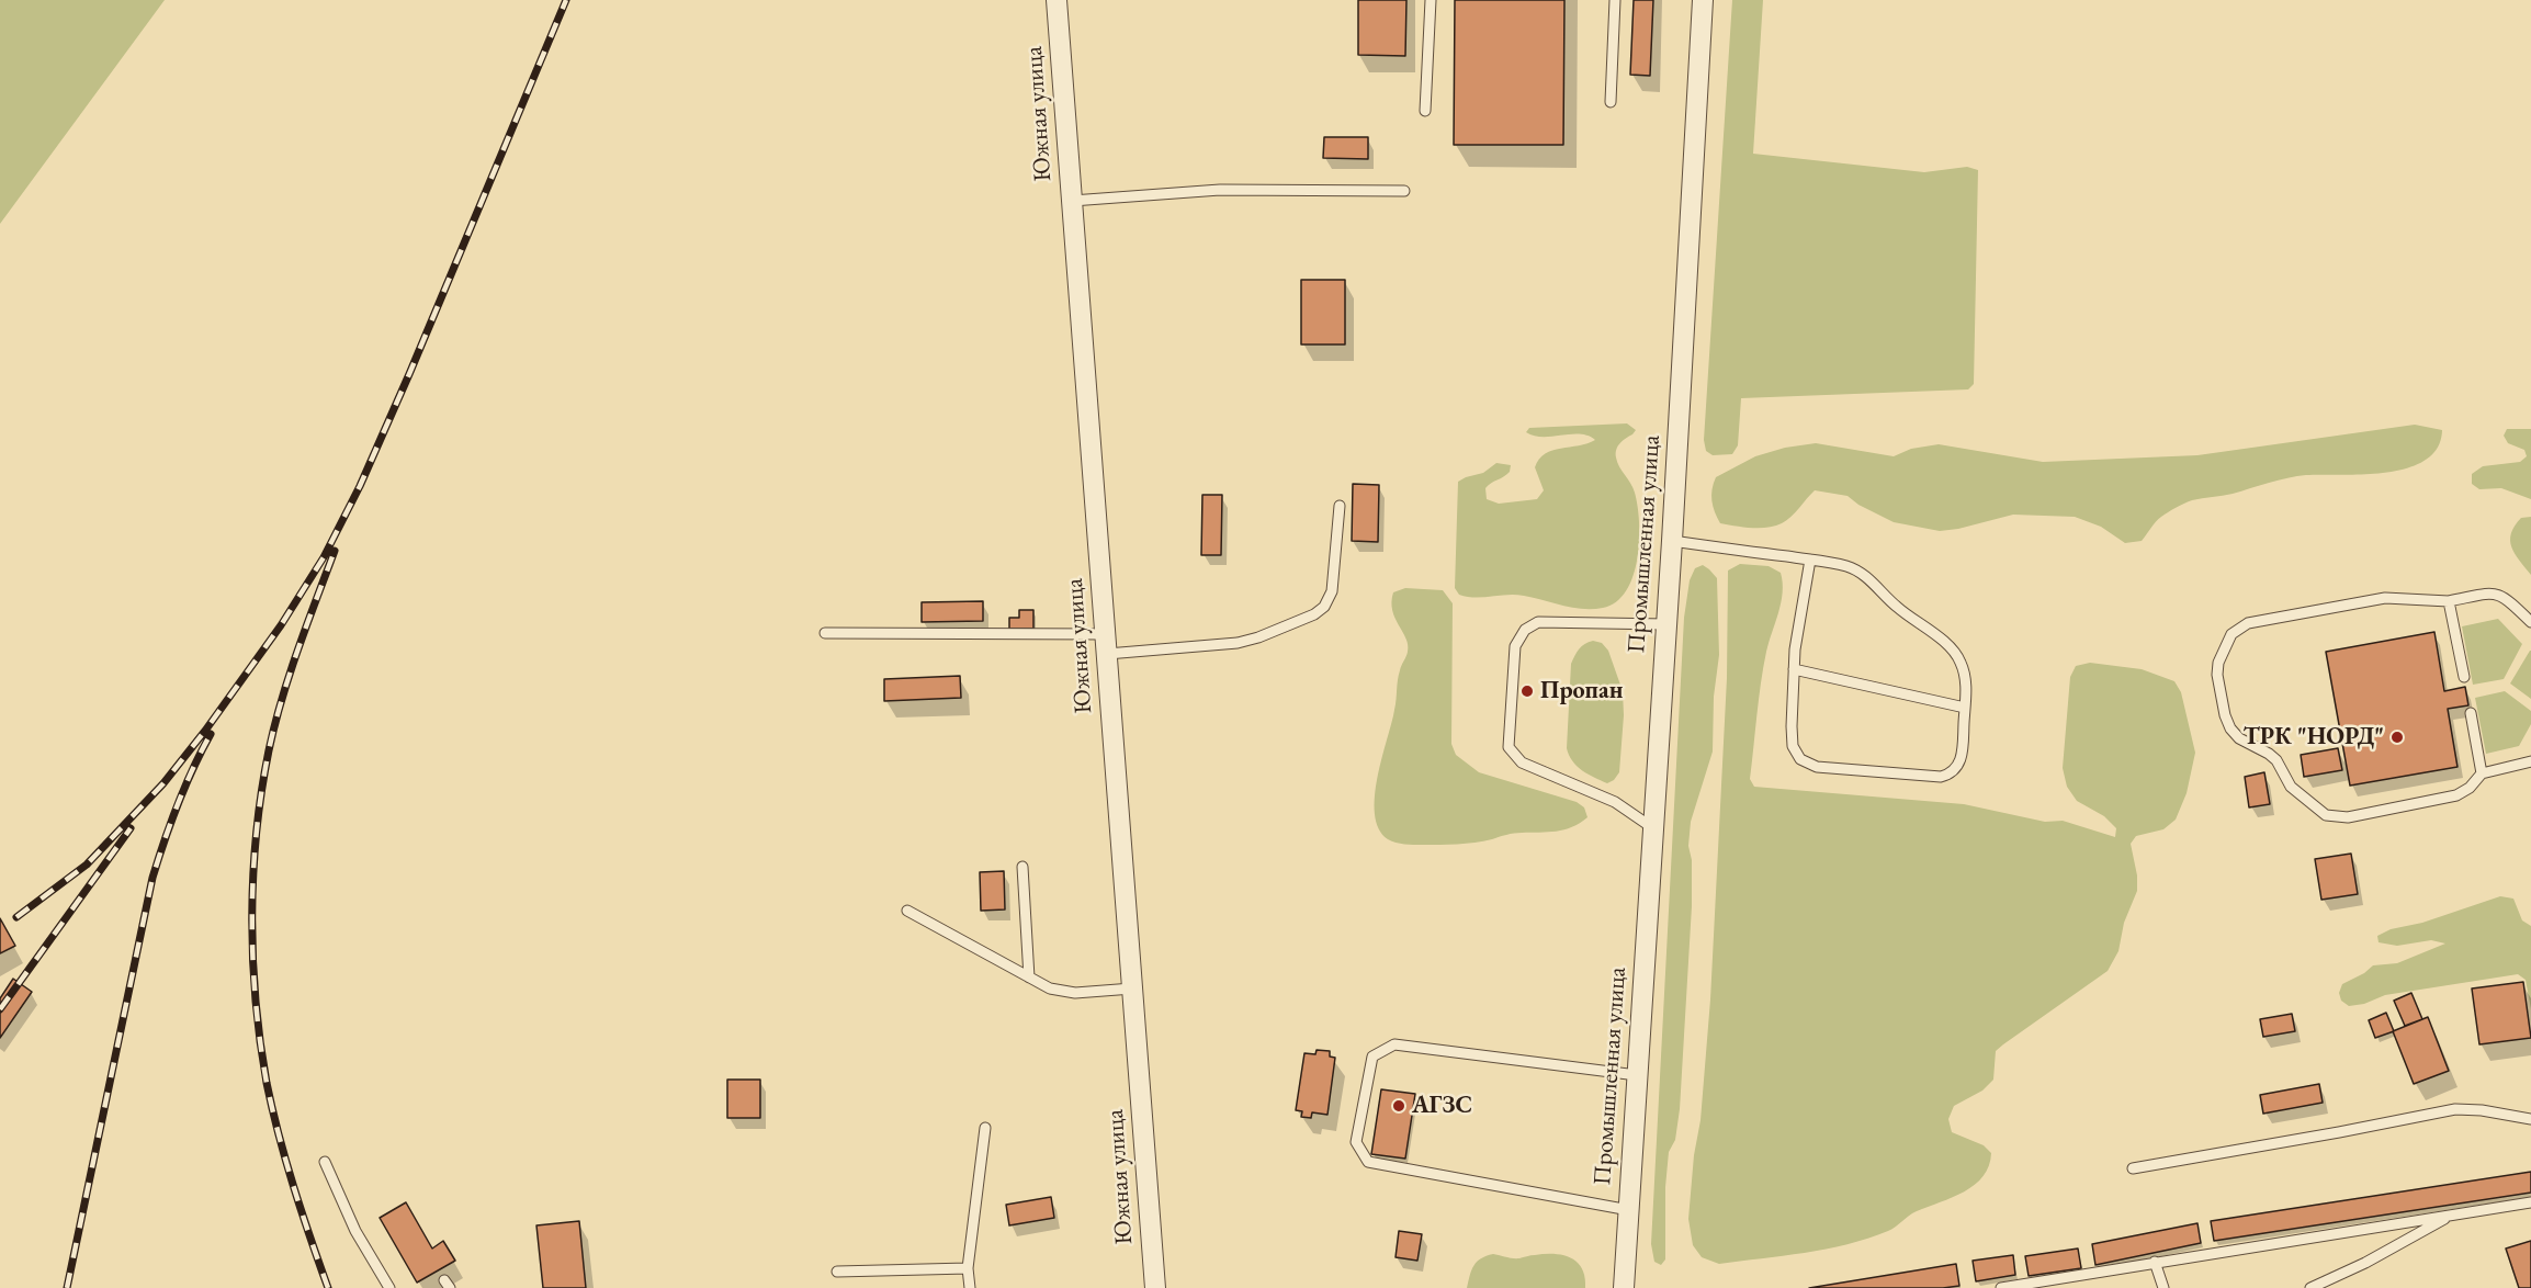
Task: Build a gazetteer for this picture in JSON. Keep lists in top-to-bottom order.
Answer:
{
  "streets": {
    "street": ["Южная улица", "Промышленная улица"]
  },
  "places": ["Пропан", "ТРК \"НОРД\"", "АГЗС"]
}
